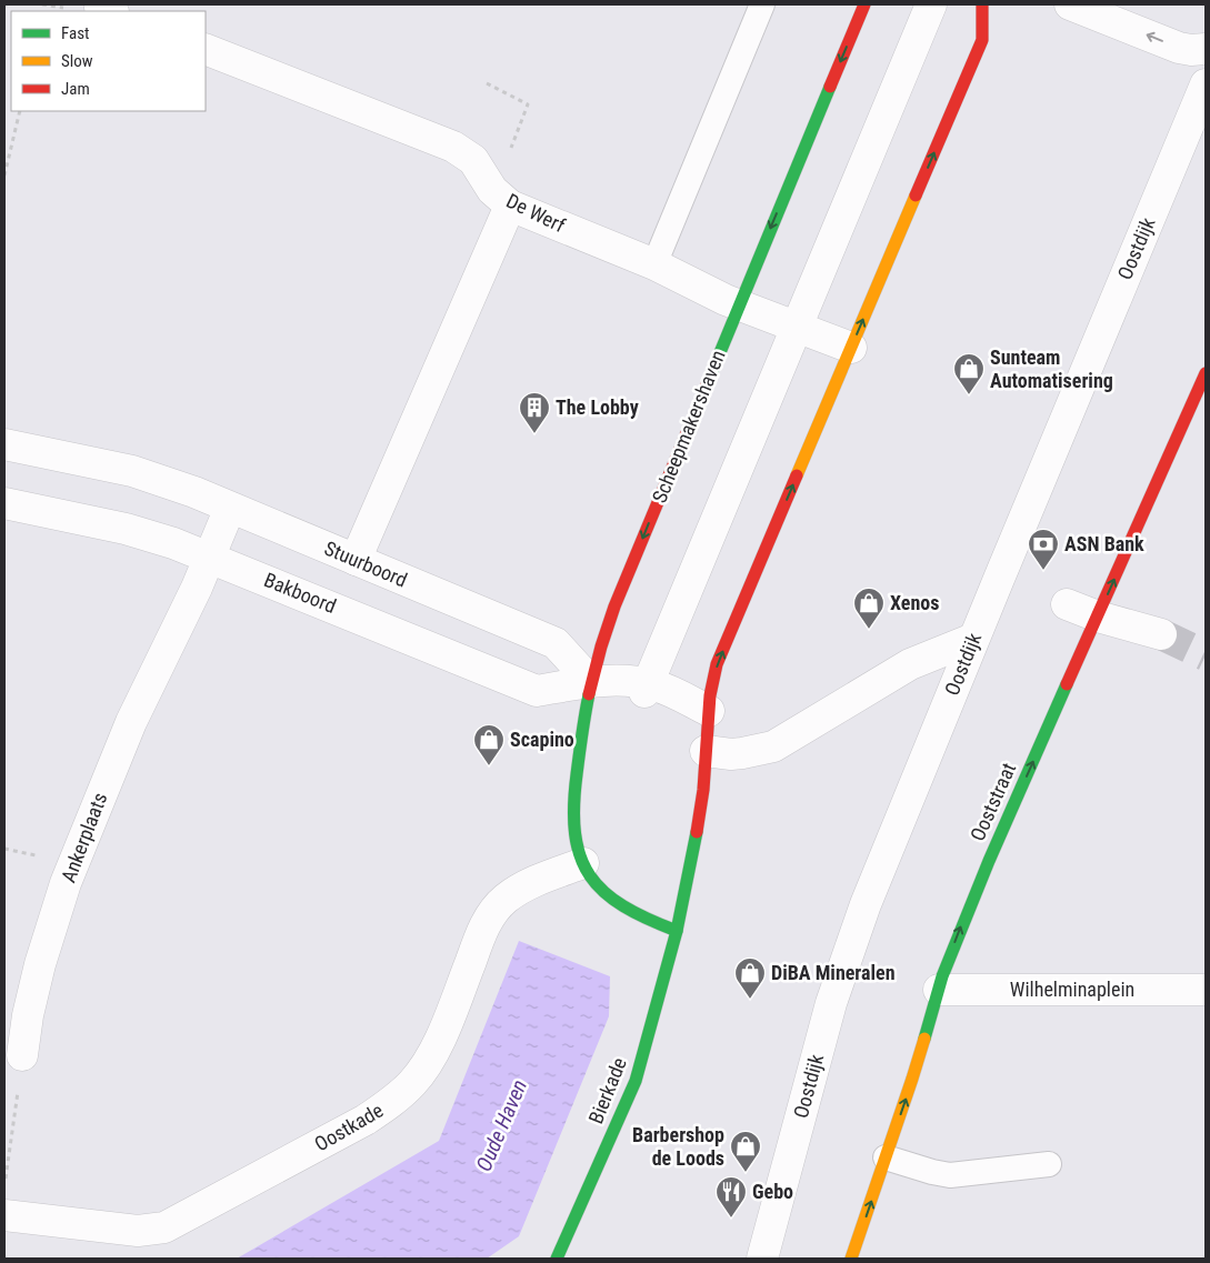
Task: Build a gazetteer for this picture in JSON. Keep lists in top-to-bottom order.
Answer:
{
  "streets": {
    "street": [
      "De Werf",
      "Oostdijk",
      "Scheepmakershaven",
      "Stuurboord",
      "Bakboord",
      "Ooststraat",
      "Ankerplaats",
      "Wilhelminaplein",
      "Bierkade",
      "Oostkade"
    ]
  },
  "crossings": [
    ["De Werf", "Scheepmakershaven"],
    ["Scheepmakershaven", "Stuurboord"],
    ["Scheepmakershaven", "Bakboord"],
    ["Scheepmakershaven", "Oostkade"],
    ["Stuurboord", "Bakboord"],
    ["Stuurboord", "Ankerplaats"],
    ["Bakboord", "Ankerplaats"],
    ["Ooststraat", "Wilhelminaplein"]
  ],
  "one_way": ["Ooststraat"],
  "water": ["Oude Haven"],
  "places": {
    "shop": [
      "Sunteam Automatisering",
      "Xenos",
      "Scapino",
      "DiBA Mineralen",
      "Barbershop de Loods"
    ],
    "building": ["The Lobby"],
    "bank": ["ASN Bank"],
    "restaurant": ["Gebo"]
  },
  "legend": ["Fast", "Slow", "Jam"]
}
